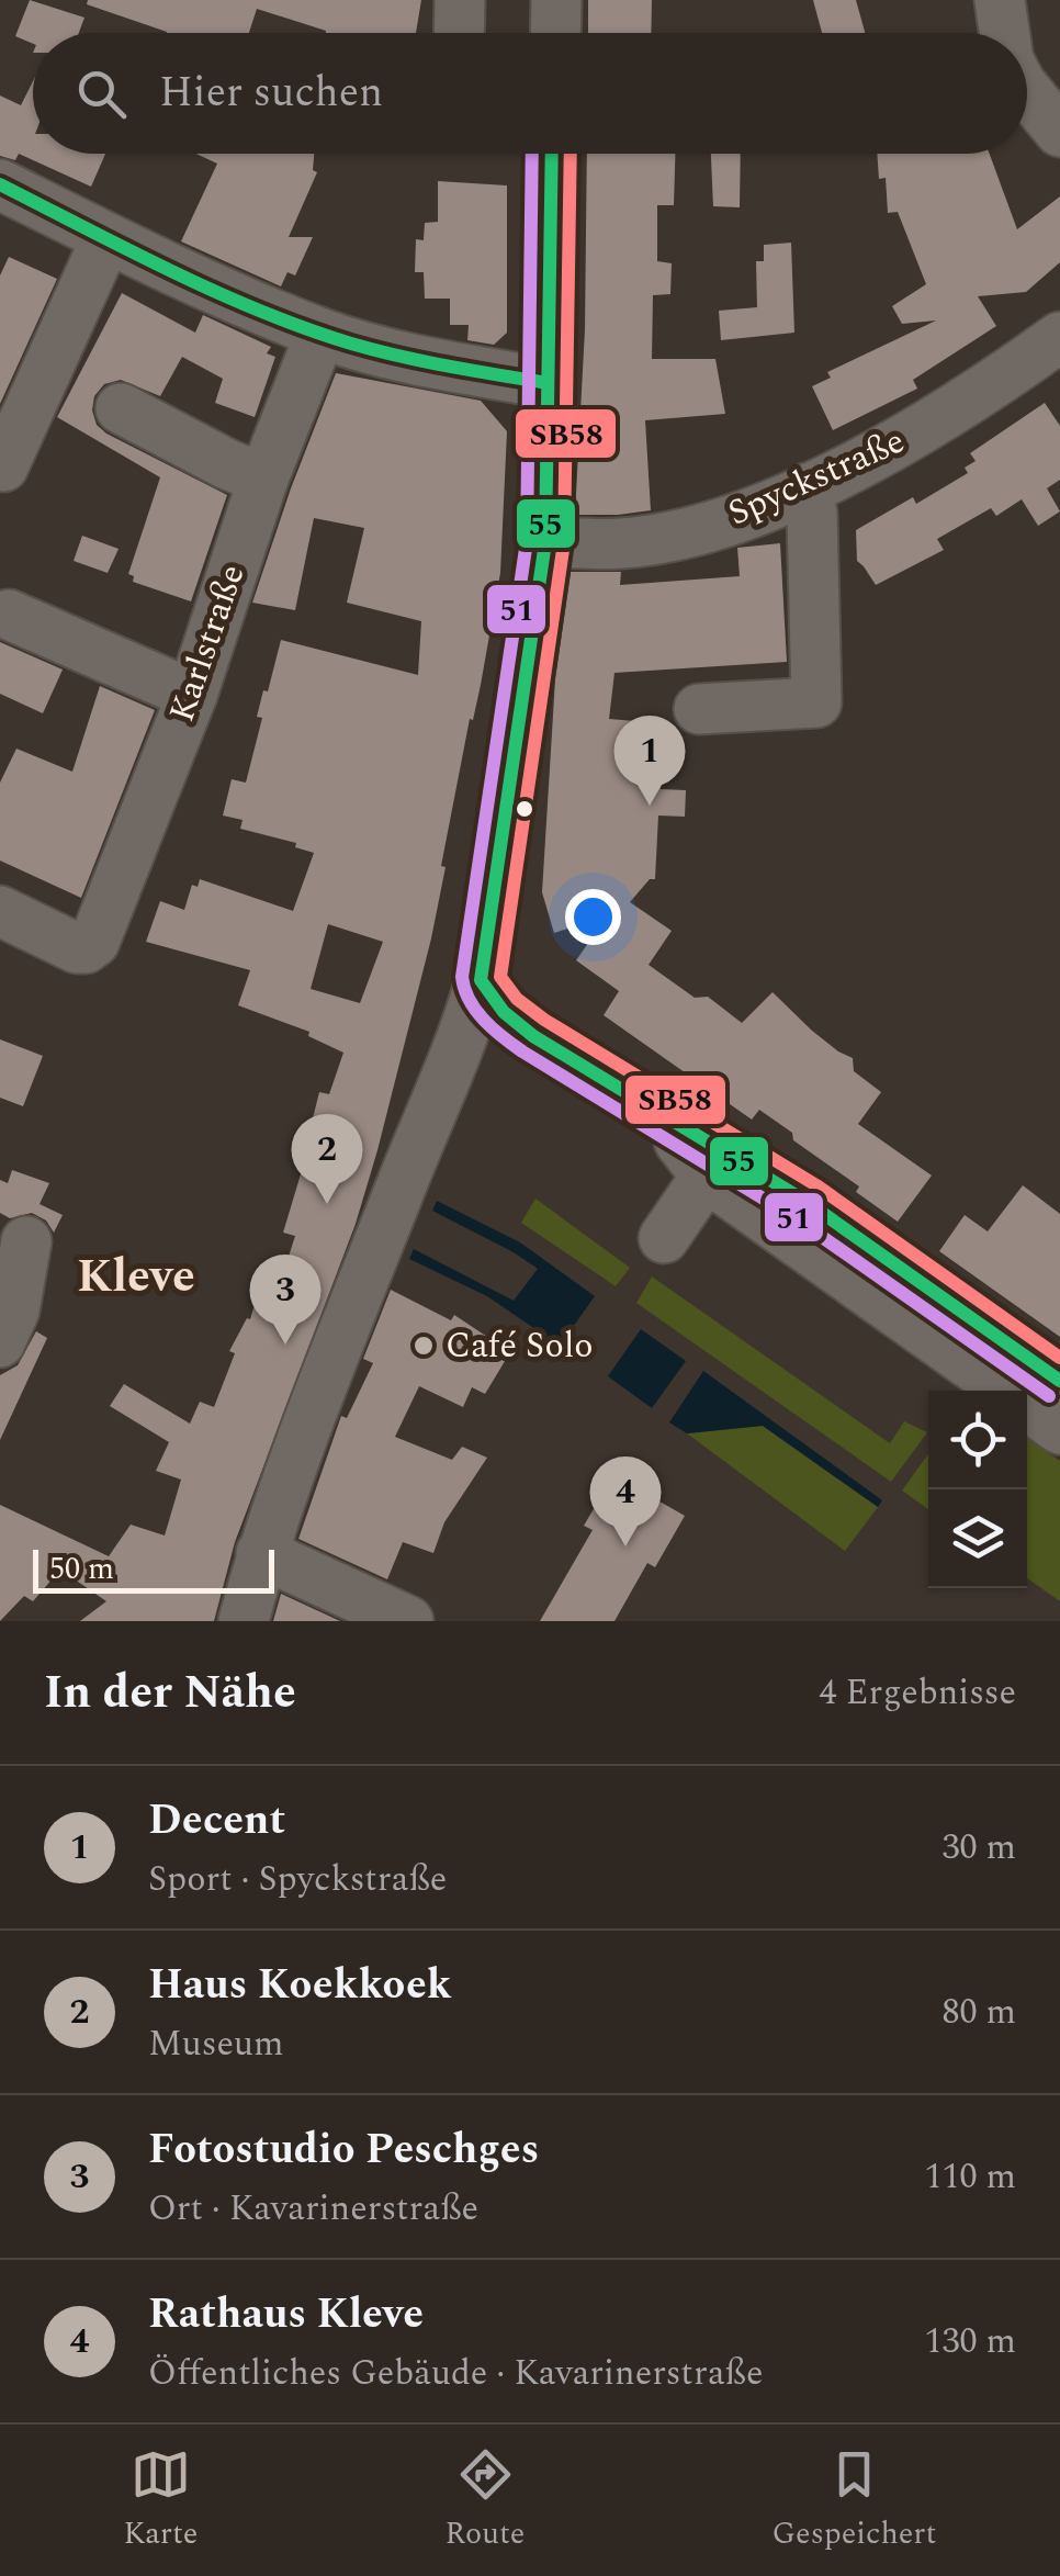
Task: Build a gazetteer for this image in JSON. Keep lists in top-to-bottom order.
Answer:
{
  "streets": {
    "street": ["Spyckstraße", "Karlstraße"]
  },
  "districts": ["Kleve"],
  "places": ["Café Solo"],
  "lines": ["transit line 55", "transit line 51", "transit line SB58"],
  "scale_bar": "50 m",
  "page": {
    "search": "Hier suchen",
    "pins": [
      "1",
      "2",
      "3",
      "4"
    ],
    "scale": "50 m",
    "heading": ["In der Nähe", "4 Ergebnisse"],
    "list": [
      {
        "mark": "1",
        "name": "Decent",
        "note": "Sport · Spyckstraße",
        "value": "30 m"
      },
      {
        "mark": "2",
        "name": "Haus Koekkoek",
        "note": "Museum",
        "value": "80 m"
      },
      {
        "mark": "3",
        "name": "Fotostudio Peschges",
        "note": "Ort · Kavarinerstraße",
        "value": "110 m"
      },
      {
        "mark": "4",
        "name": "Rathaus Kleve",
        "note": "Öffentliches Gebäude · Kavarinerstraße",
        "value": "130 m"
      }
    ],
    "nav": ["Karte", "Route", "Gespeichert"]
  }
}
